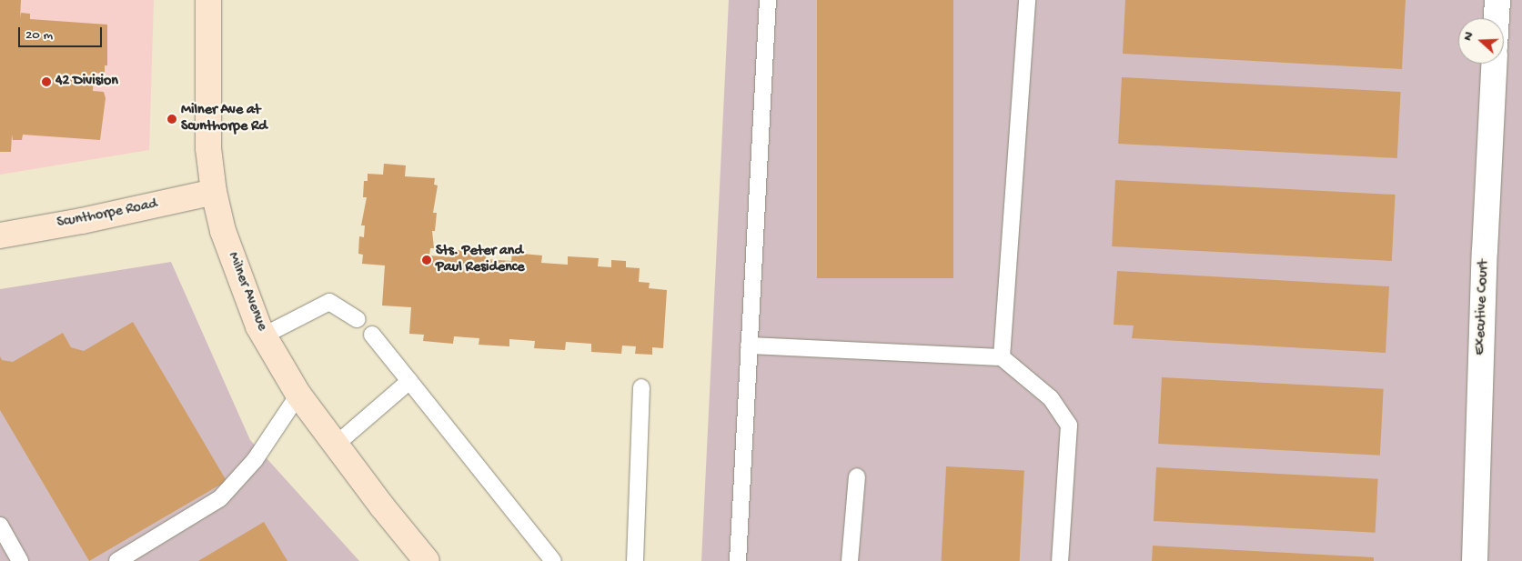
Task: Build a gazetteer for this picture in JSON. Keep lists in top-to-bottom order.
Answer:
{
  "streets": {
    "main road": ["Scunthorpe Road", "Milner Avenue"],
    "street": ["Executive Court"]
  },
  "crossings": [
    ["Scunthorpe Road", "Milner Avenue"]
  ],
  "places": ["42 Division", "Milner Ave at Scunthorpe Rd", "Sts. Peter and Paul Residence"],
  "scale_bar": "20 m",
  "north": "left"
}
